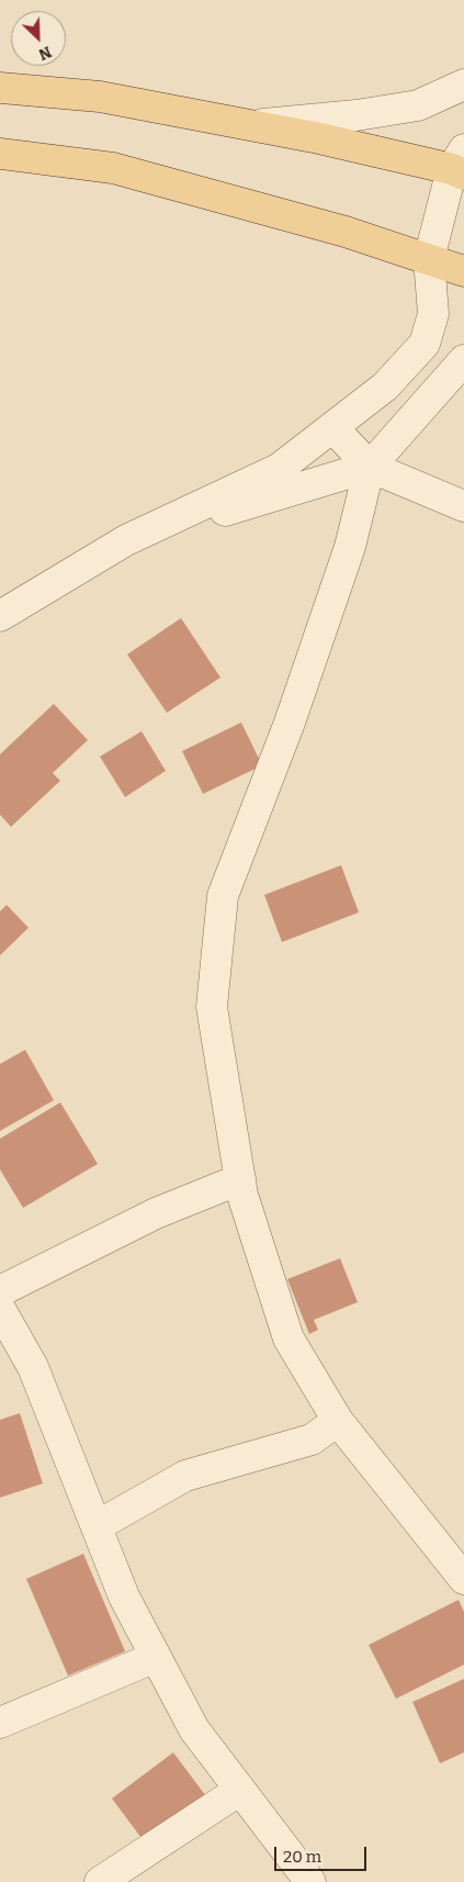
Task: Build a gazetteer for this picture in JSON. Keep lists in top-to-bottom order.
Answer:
{
  "scale_bar": "20 m",
  "north": "bottom right"
}
